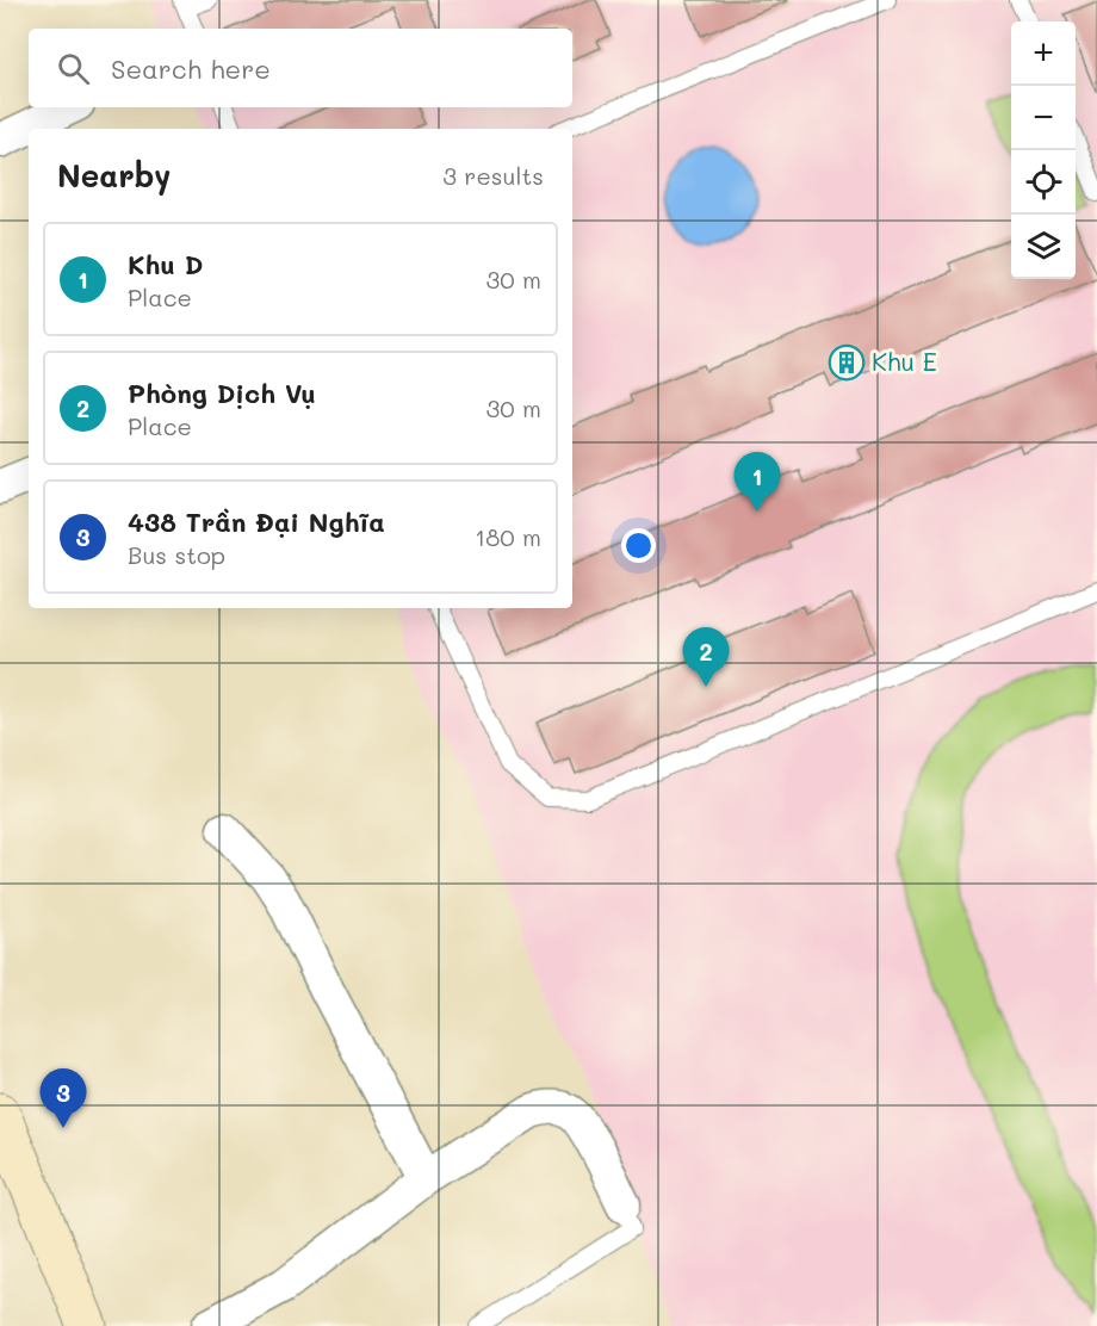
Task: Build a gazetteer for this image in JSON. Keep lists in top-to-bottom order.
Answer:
{
  "places": {
    "building": ["Khu E"]
  },
  "page": {
    "map_buttons": ["+", "−"],
    "search": "Search here",
    "heading": ["Nearby", "3 results"],
    "list": [
      {
        "mark": "1",
        "name": "Khu D",
        "note": "Place",
        "value": "30 m"
      },
      {
        "mark": "2",
        "name": "Phòng Dịch Vụ",
        "note": "Place",
        "value": "30 m"
      },
      {
        "mark": "3",
        "name": "438 Trần Đại Nghĩa",
        "note": "Bus stop",
        "value": "180 m"
      }
    ],
    "pins": ["1", "2", "3"]
  }
}
